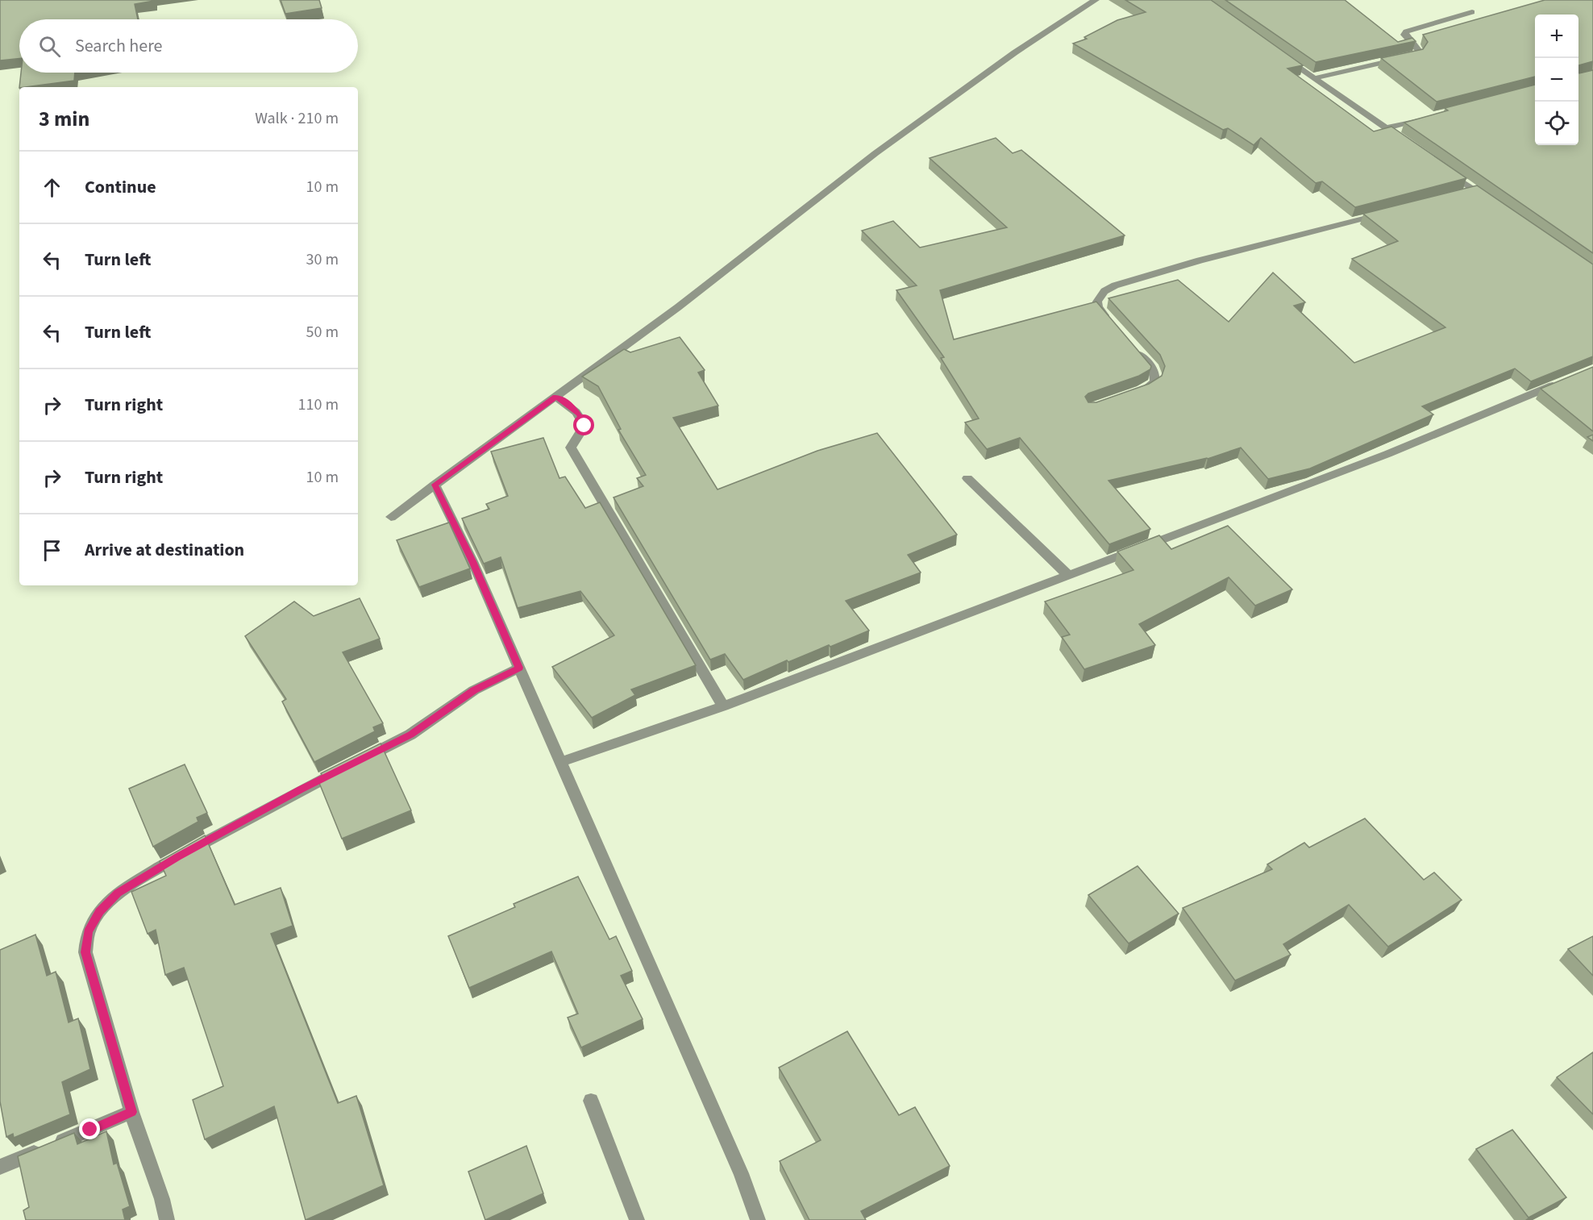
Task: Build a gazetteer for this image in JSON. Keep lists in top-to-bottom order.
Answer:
{
  "page": {
    "map_buttons": ["+", "−"],
    "search": "Search here",
    "heading": ["3 min", "Walk · 210 m"],
    "list": [
      ["Continue", "10 m"],
      ["Turn left", "30 m"],
      ["Turn left", "50 m"],
      ["Turn right", "110 m"],
      ["Turn right", "10 m"],
      "Arrive at destination"
    ]
  }
}
